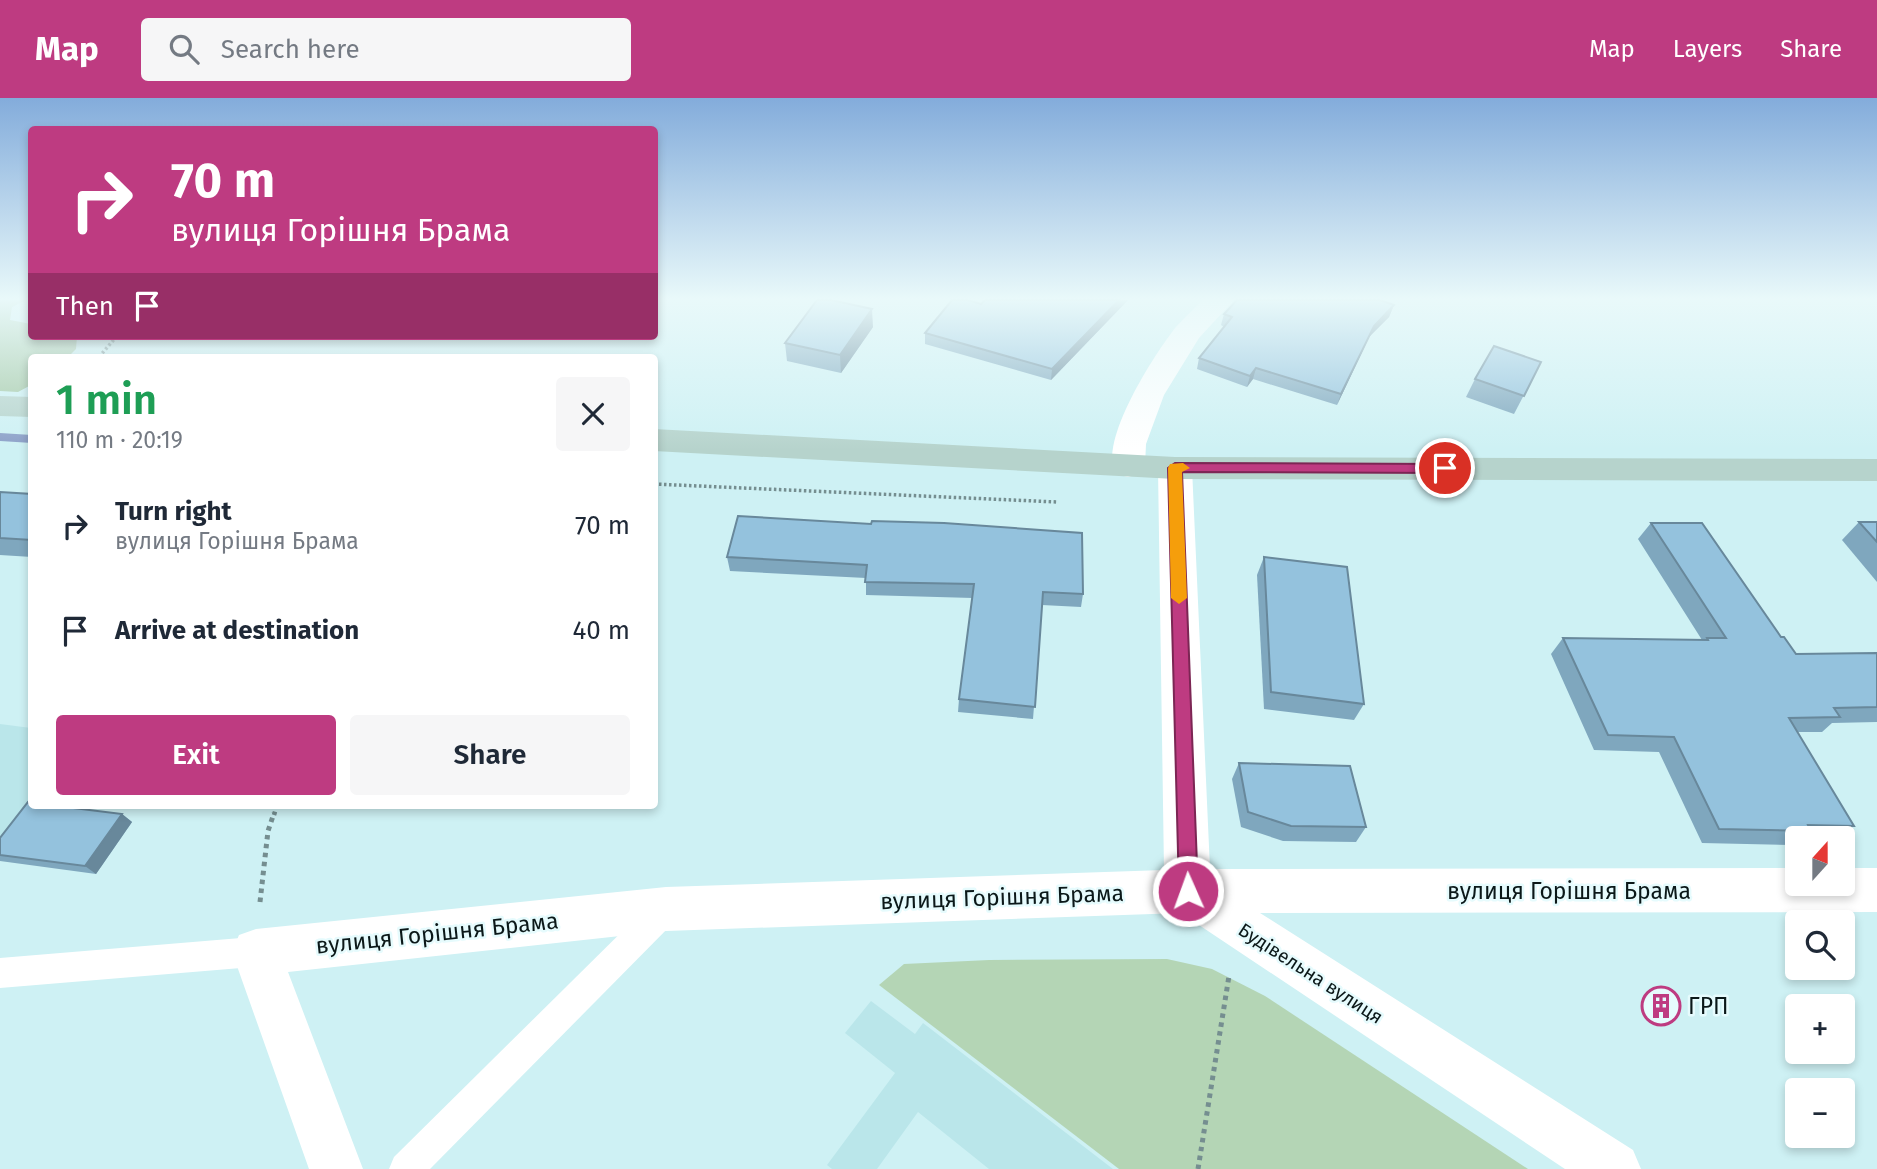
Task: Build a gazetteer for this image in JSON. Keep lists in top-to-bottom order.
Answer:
{
  "streets": {
    "street": ["вулиця Горішня Брама", "Будівельна вулиця"]
  },
  "crossings": [
    ["вулиця Горішня Брама", "Будівельна вулиця"]
  ],
  "places": {
    "building": ["ГРП"]
  },
  "north": "top",
  "page": {
    "header": "Map",
    "search": "Search here",
    "nav": ["Map", "Layers", "Share"],
    "turn": ["70 m", "вулиця Горішня Брама"],
    "then": "Then",
    "heading": ["1 min", "110 m · 20:19"],
    "list": [
      {
        "name": "Turn right",
        "note": "вулиця Горішня Брама",
        "value": "70 m"
      },
      {
        "name": "Arrive at destination",
        "value": "40 m"
      }
    ],
    "buttons": ["Exit", "Share"],
    "map_buttons": ["+", "−"]
  }
}
